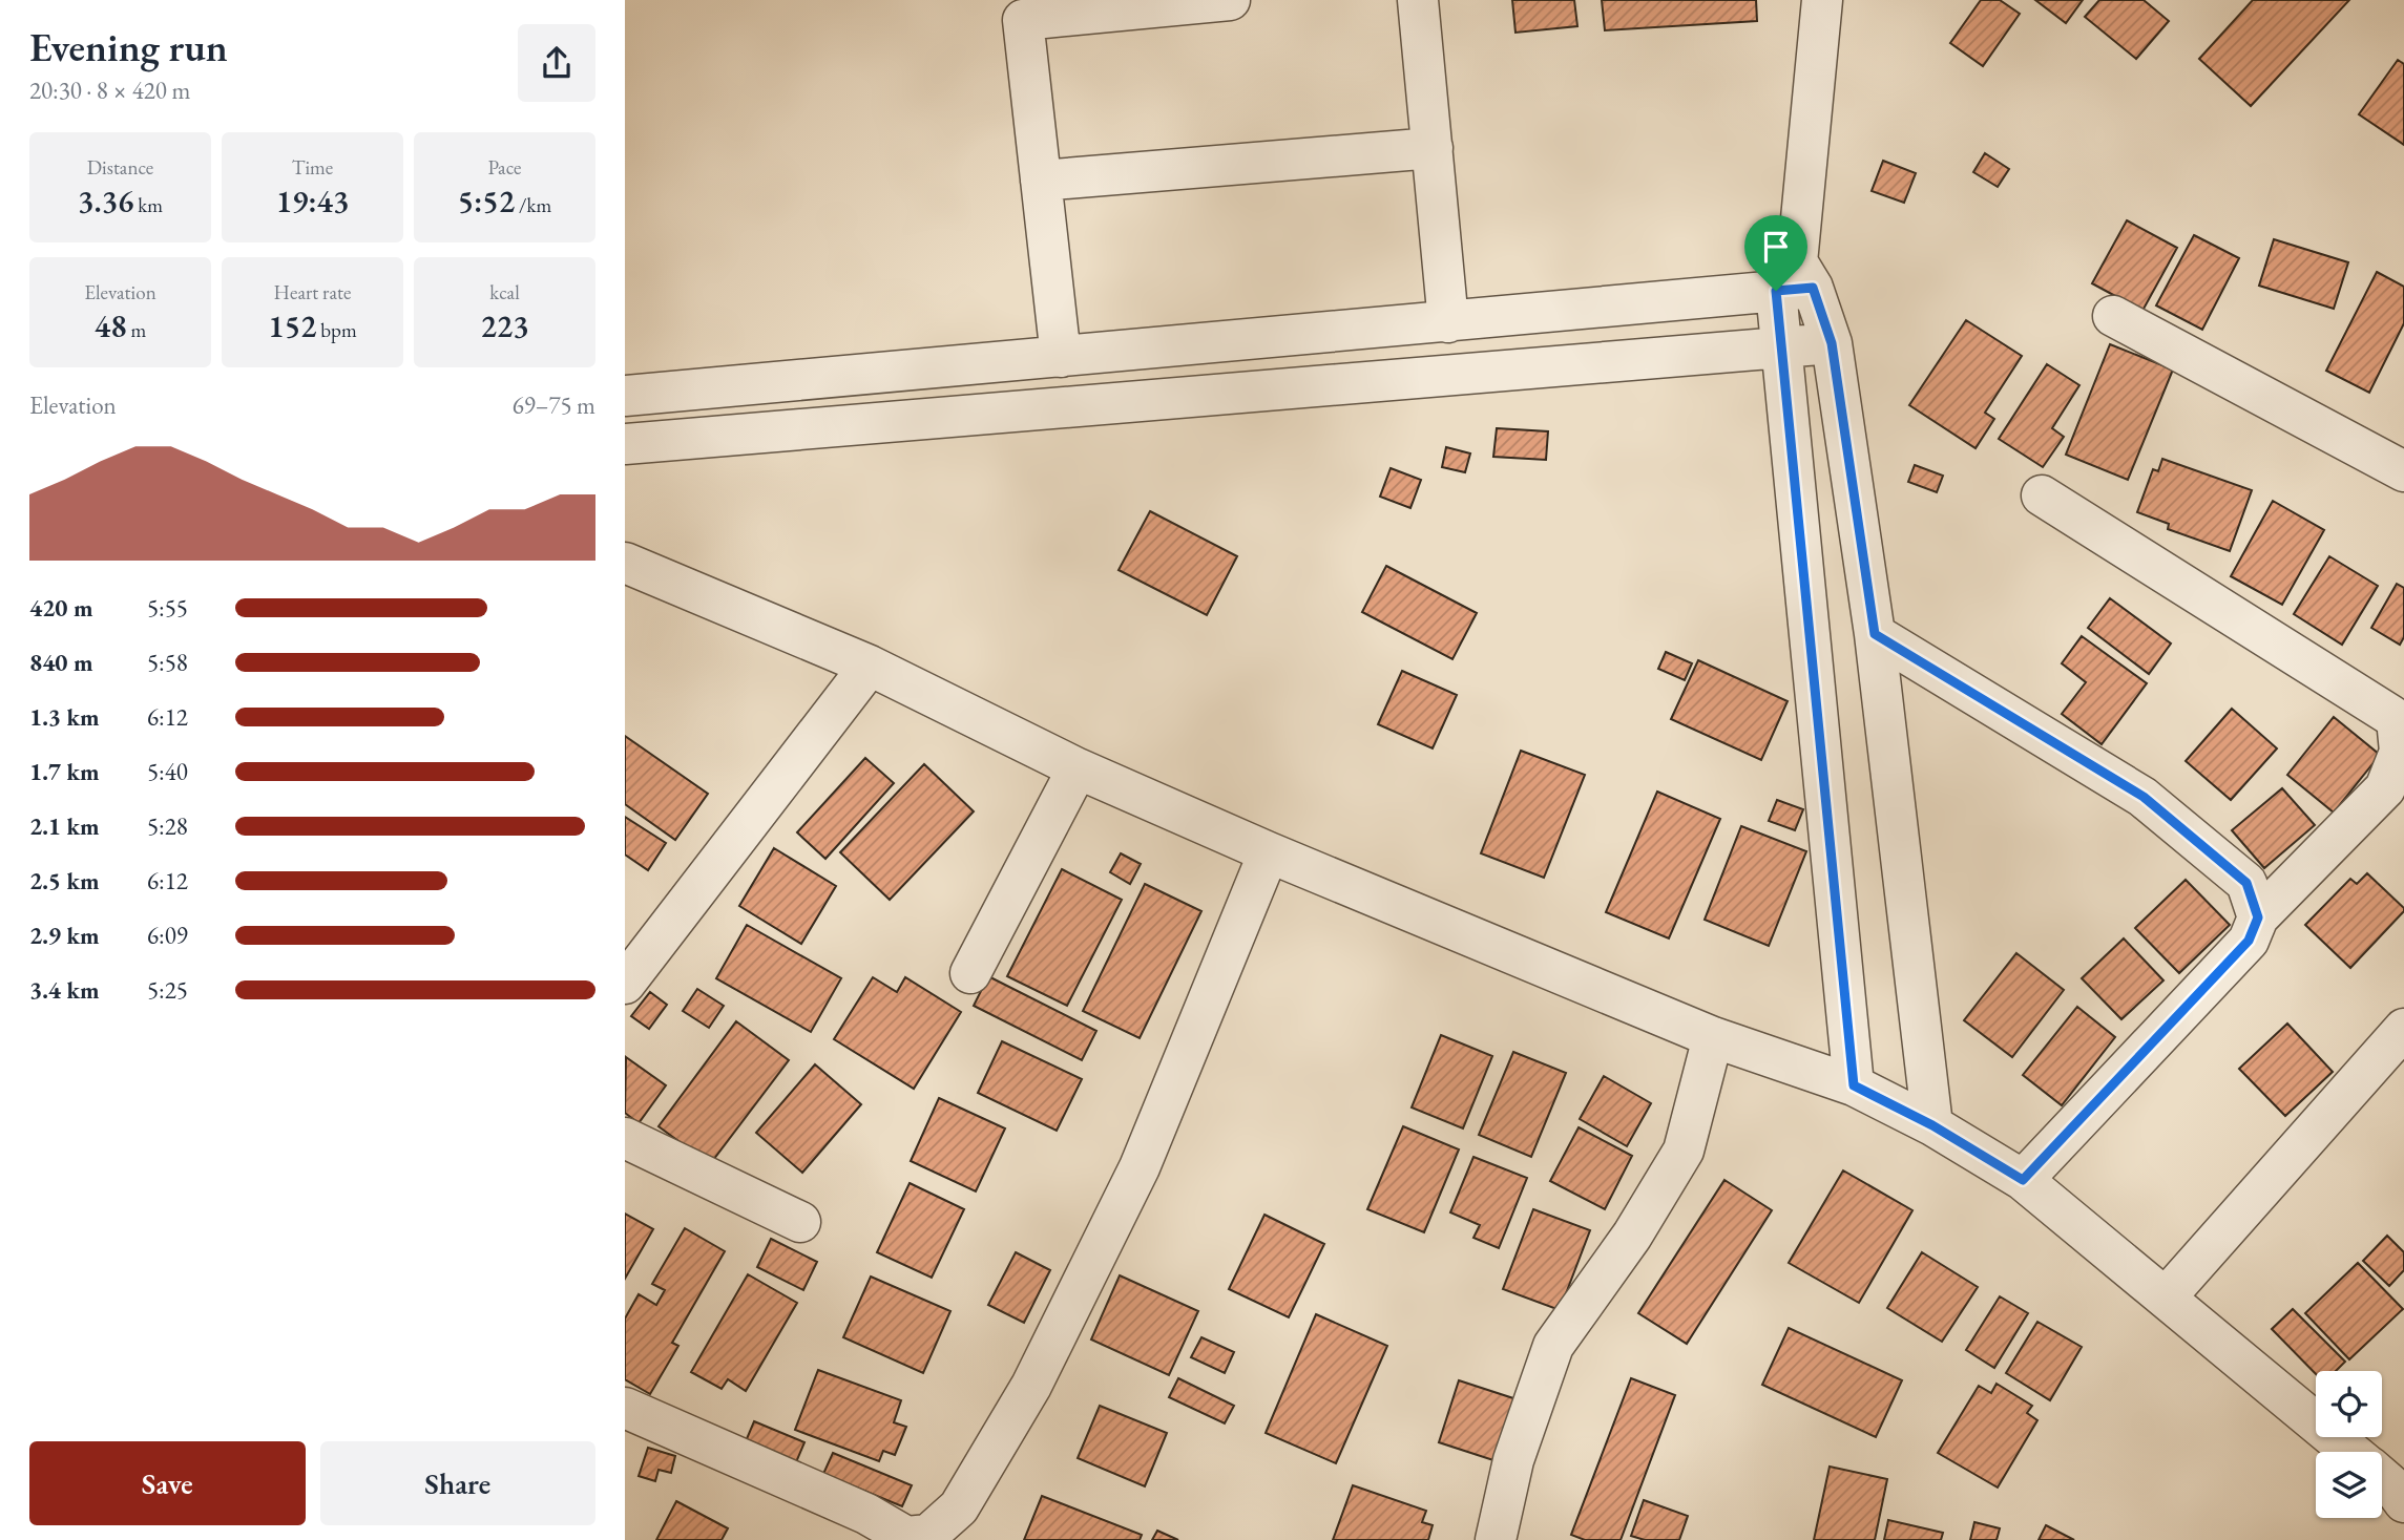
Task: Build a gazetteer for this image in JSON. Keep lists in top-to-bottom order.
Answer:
{
  "page": {
    "heading": ["Evening run", "20:30 · 8 × 420 m"],
    "stats": [
      ["Distance", "3.36 km"],
      ["Time", "19:43"],
      ["Pace", "5:52 /km"],
      ["Elevation", "48 m"],
      ["Heart rate", "152 bpm"],
      ["kcal", "223"]
    ],
    "chart": ["Elevation", "69–75 m"],
    "list": [
      {
        "name": "420 m",
        "note": "5:55"
      },
      {
        "name": "840 m",
        "note": "5:58"
      },
      {
        "name": "1.3 km",
        "note": "6:12"
      },
      {
        "name": "1.7 km",
        "note": "5:40"
      },
      {
        "name": "2.1 km",
        "note": "5:28"
      },
      {
        "name": "2.5 km",
        "note": "6:12"
      },
      {
        "name": "2.9 km",
        "note": "6:09"
      },
      {
        "name": "3.4 km",
        "note": "5:25"
      }
    ],
    "buttons": ["Save", "Share"]
  }
}
